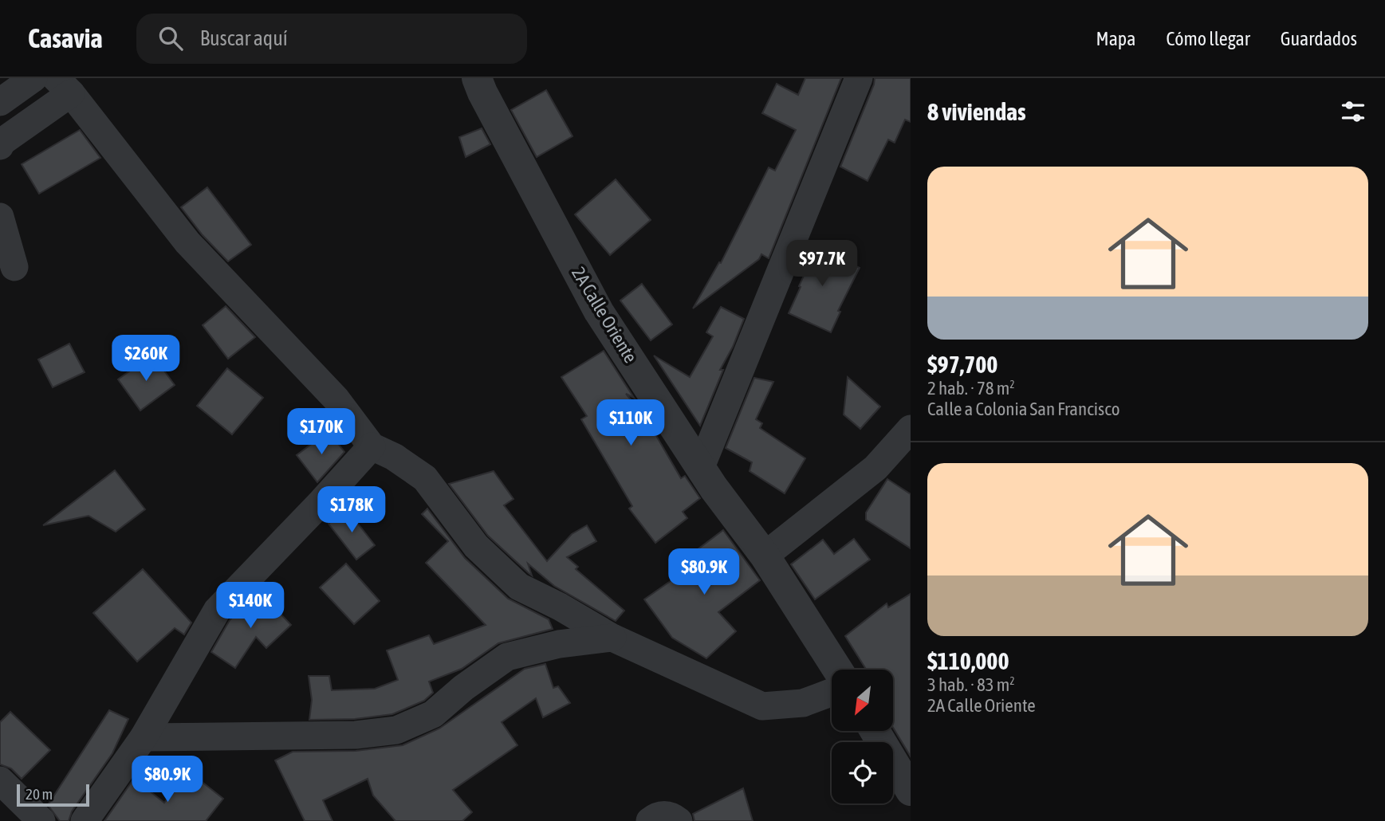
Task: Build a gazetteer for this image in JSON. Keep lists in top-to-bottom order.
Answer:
{
  "streets": {
    "street": ["2A Calle Oriente"]
  },
  "scale_bar": "20 m",
  "north": "bottom left",
  "page": {
    "header": "Casavia",
    "search": "Buscar aquí",
    "nav": ["Mapa", "Cómo llegar", "Guardados"],
    "heading": "8 viviendas",
    "list": [
      {
        "name": "$97,700",
        "note": "2 hab. · 78 m² · Calle a Colonia San Francisco"
      },
      {
        "name": "$110,000",
        "note": "3 hab. · 83 m² · 2A Calle Oriente"
      }
    ],
    "price": [
      "$97.7K",
      "$260K",
      "$110K",
      "$170K",
      "$178K",
      "$80.9K",
      "$140K",
      "$80.9K"
    ],
    "scale": "20 m"
  }
}
